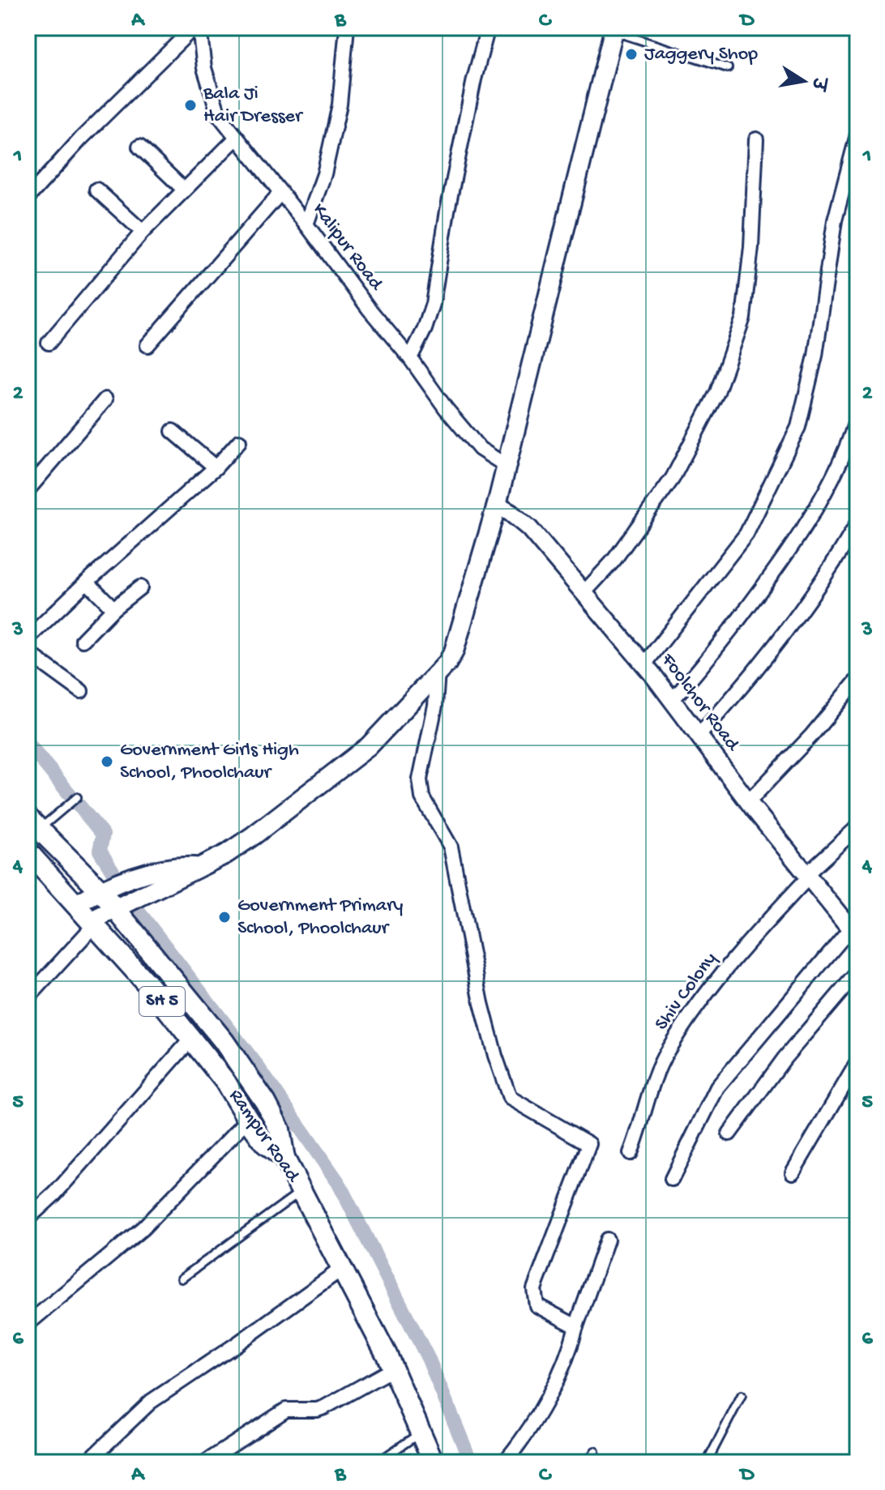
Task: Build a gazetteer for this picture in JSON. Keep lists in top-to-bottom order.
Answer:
{
  "streets": {
    "main road": ["SH 5", "Rampur Road"],
    "street": ["Kalipur Road", "Foolchor Road", "Shiv Colony"]
  },
  "crossings": [
    ["Foolchor Road", "Shiv Colony"]
  ],
  "places": [
    "Jaggery Shop",
    "Bala Ji Hair Dresser",
    "Government Girls High School, Phoolchaur",
    "Government Primary School, Phoolchaur"
  ],
  "north": "right",
  "grid": {
    "columns": [
      "A",
      "B",
      "C",
      "D"
    ],
    "rows": [
      "1",
      "2",
      "3",
      "4",
      "5",
      "6"
    ]
  }
}
